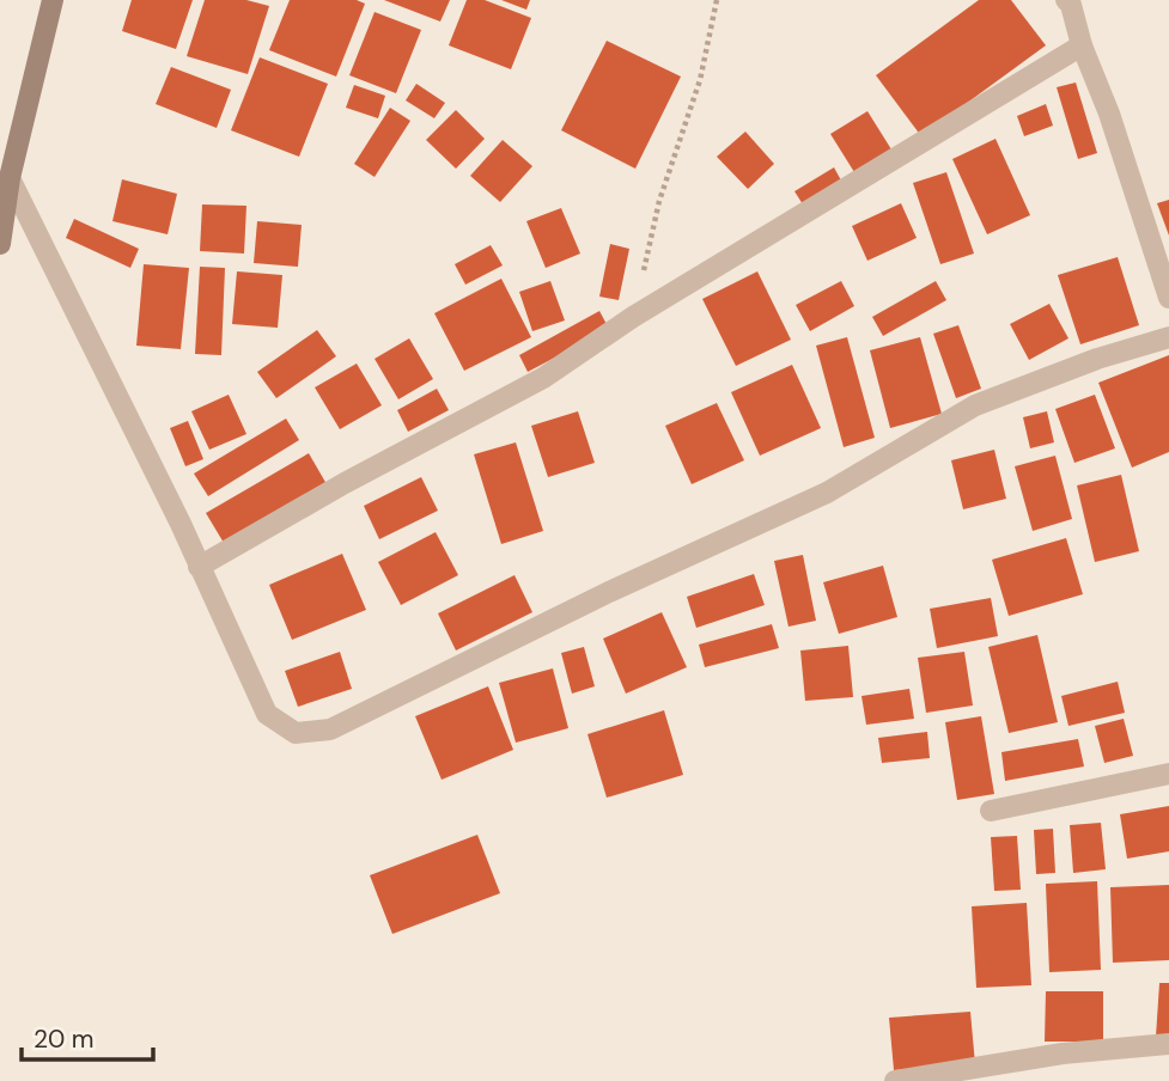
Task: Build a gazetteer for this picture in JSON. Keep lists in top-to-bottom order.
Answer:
{
  "scale_bar": "20 m"
}
